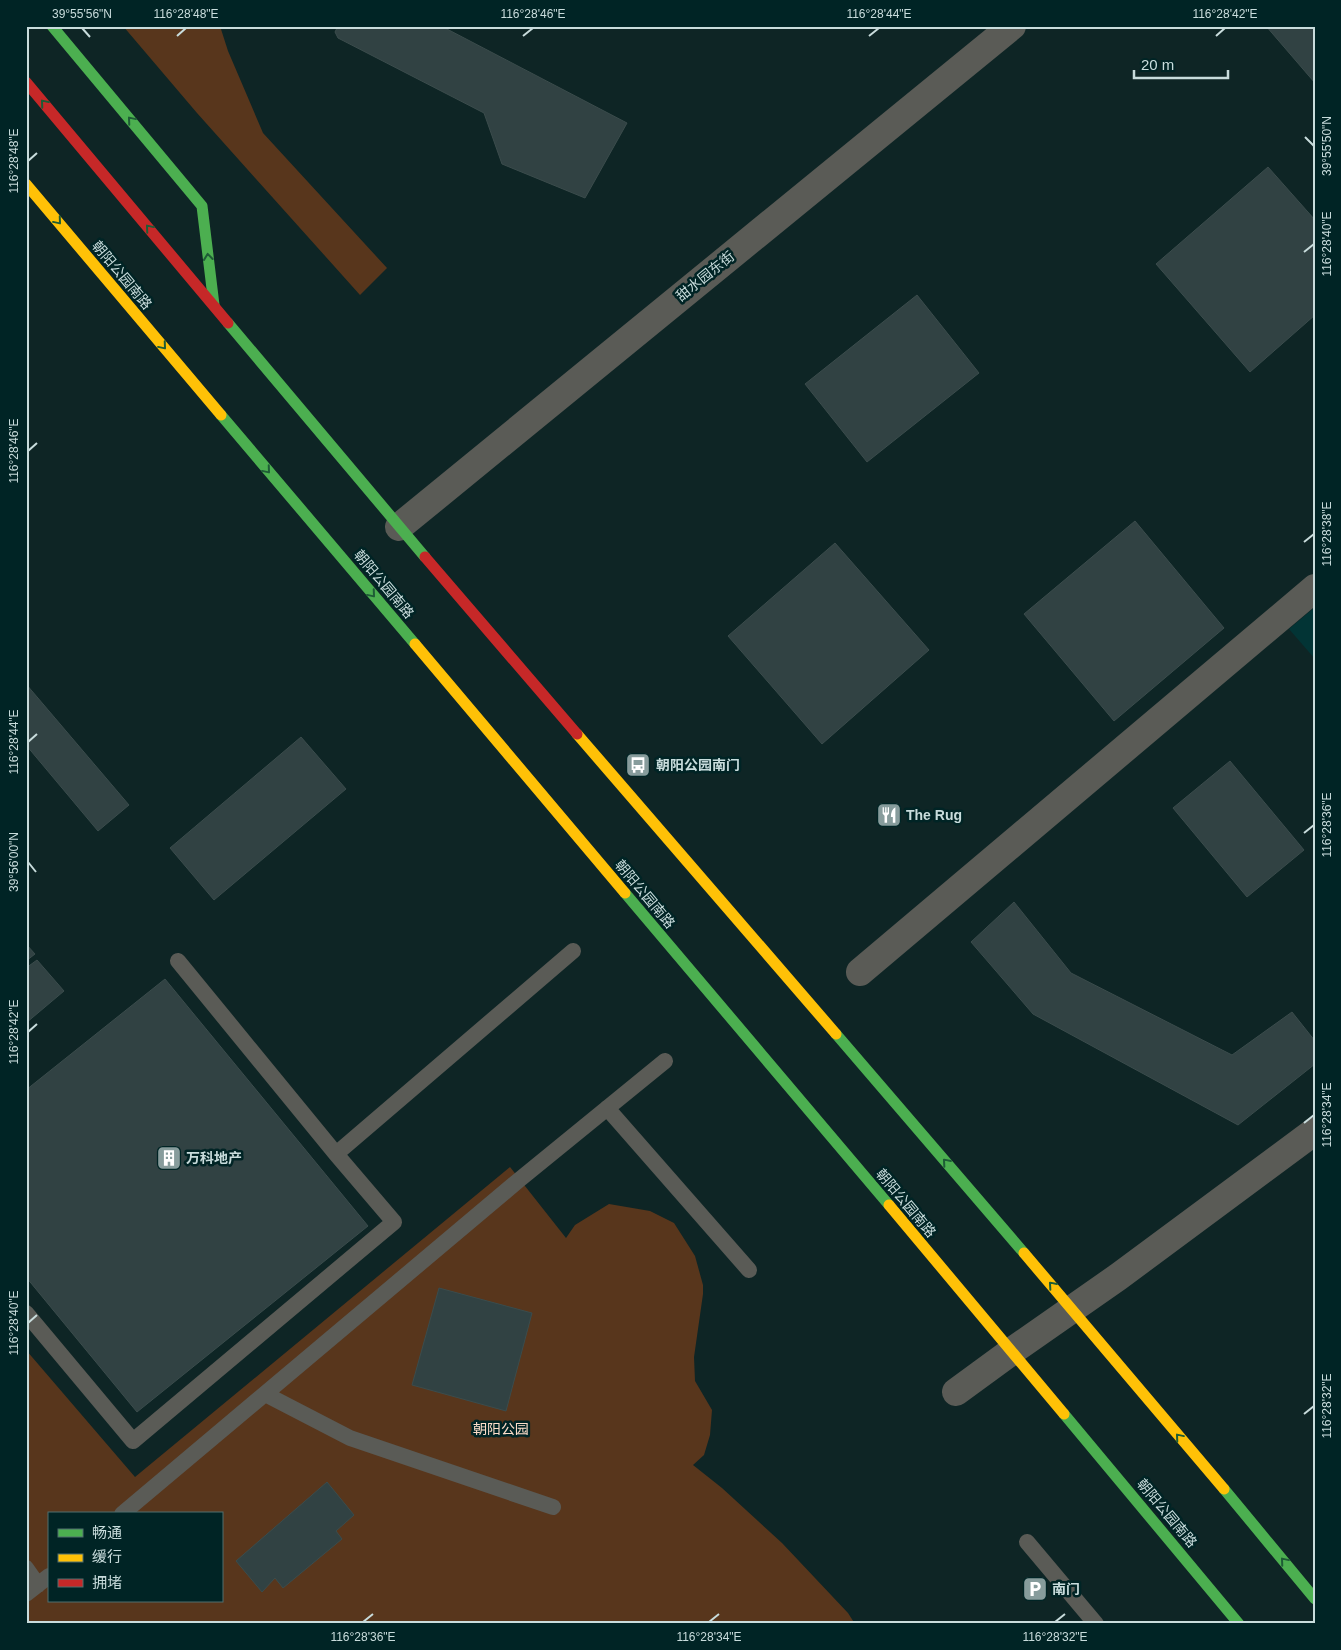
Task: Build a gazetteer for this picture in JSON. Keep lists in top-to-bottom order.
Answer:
{
  "streets": {
    "main road": ["朝阳公园南路"],
    "street": ["甜水园东街"]
  },
  "parks": ["朝阳公园"],
  "places": {
    "bus stop": ["朝阳公园南门"],
    "restaurant": ["The Rug"],
    "building": ["万科地产"],
    "parking": ["南门"]
  },
  "legend": ["畅通", "缓行", "拥堵"],
  "scale_bar": "20 m",
  "coordinates": [
    "39°55'56\"N",
    "116°28'48\"E",
    "116°28'46\"E",
    "116°28'44\"E",
    "116°28'42\"E",
    "39°55'50\"N",
    "116°28'40\"E",
    "116°28'38\"E",
    "116°28'36\"E",
    "39°56'00\"N",
    "116°28'34\"E",
    "116°28'32\"E"
  ]
}
